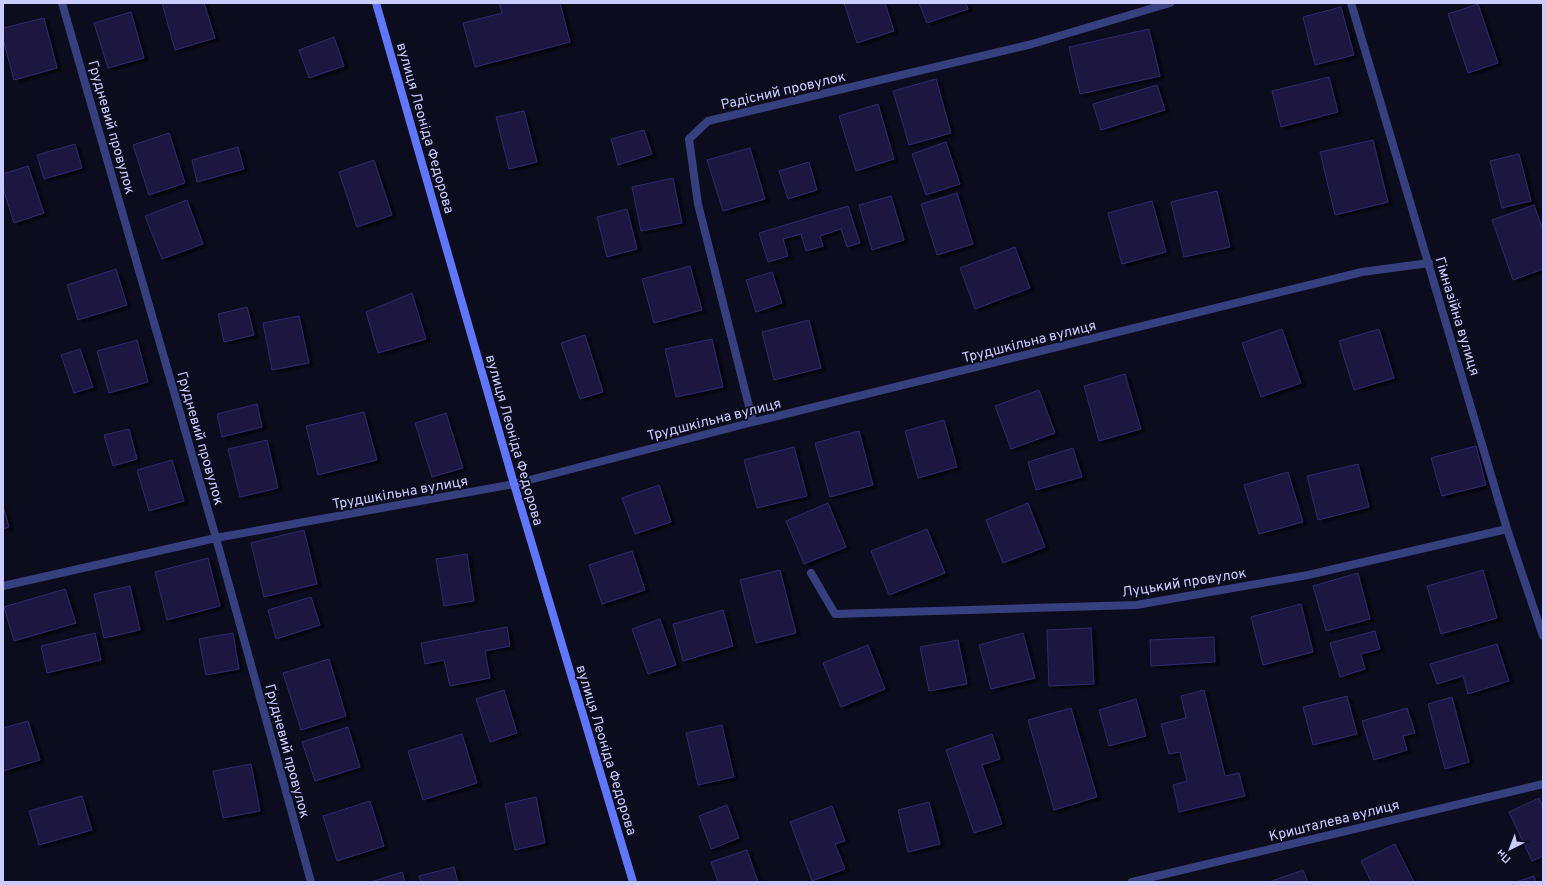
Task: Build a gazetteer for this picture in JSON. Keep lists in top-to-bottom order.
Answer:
{
  "streets": {
    "street": [
      "Радісний провулок",
      "Грудневий провулок",
      "вулиця Леоніда Федорова",
      "Гімназійна вулиця",
      "Трудшкільна вулиця",
      "Луцький провулок",
      "Кришталева вулиця"
    ]
  },
  "crossings": [
    ["Радісний провулок", "Трудшкільна вулиця"],
    ["Грудневий провулок", "Трудшкільна вулиця"],
    ["вулиця Леоніда Федорова", "Трудшкільна вулиця"],
    ["Гімназійна вулиця", "Трудшкільна вулиця"],
    ["Гімназійна вулиця", "Луцький провулок"]
  ],
  "north": "bottom left"
}
